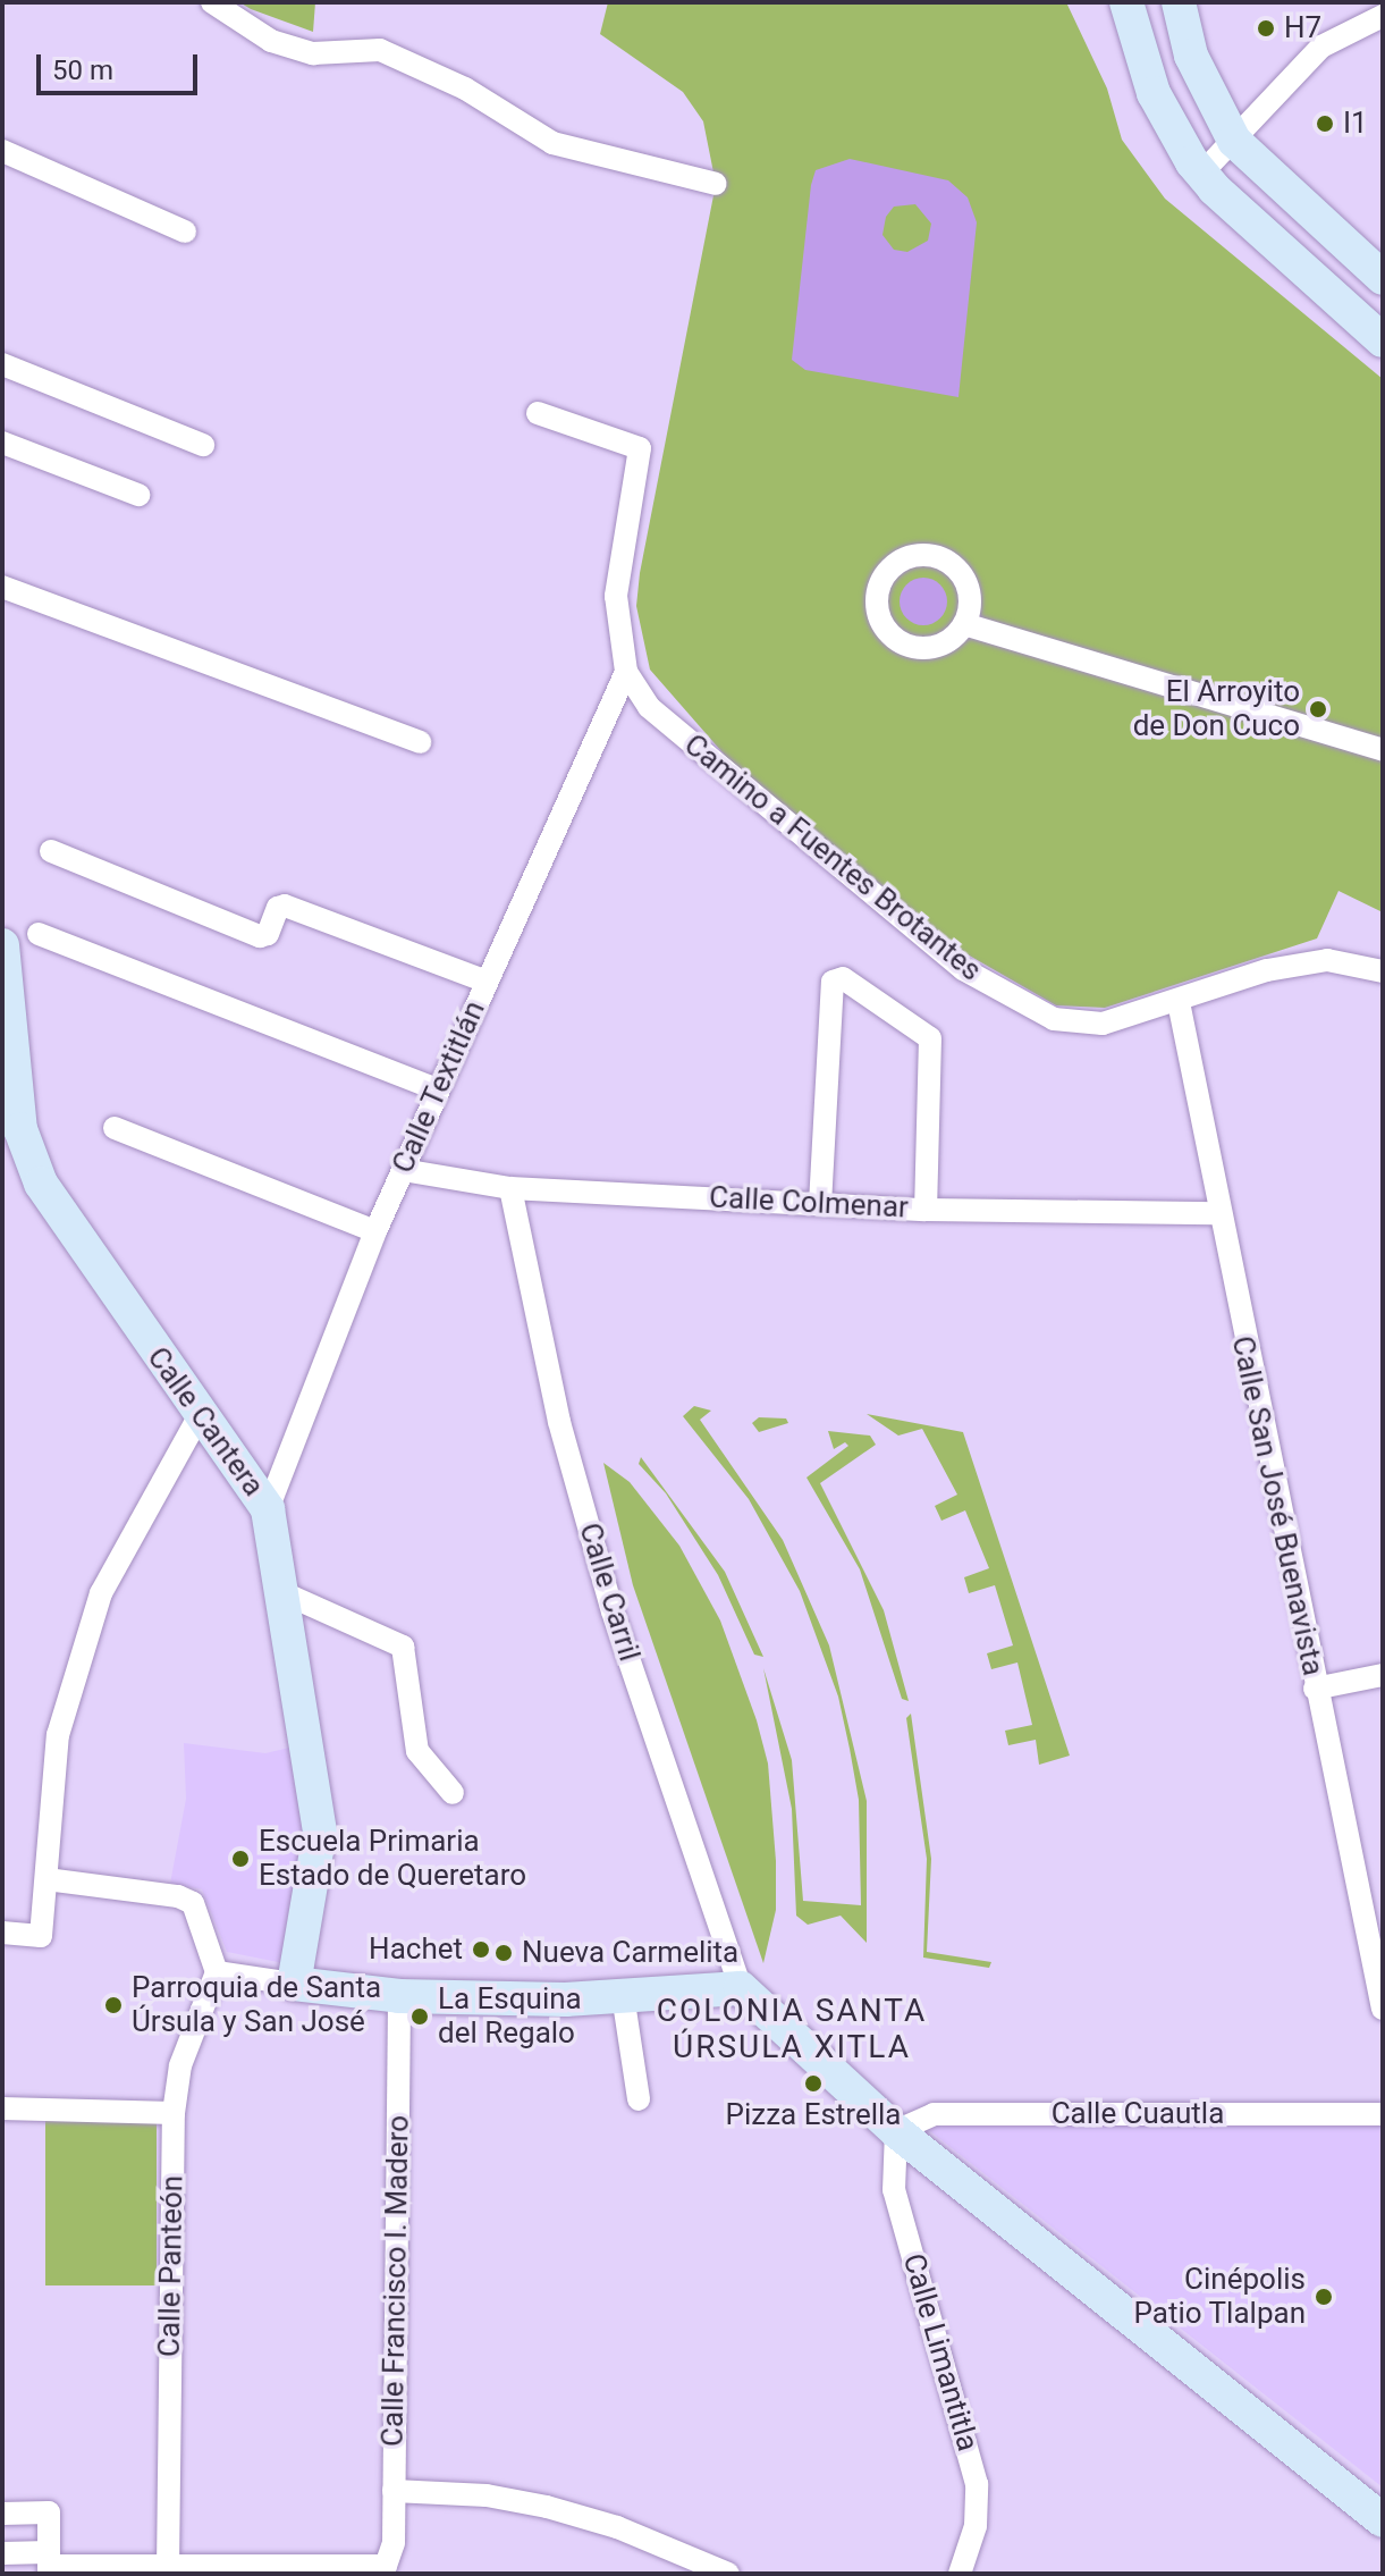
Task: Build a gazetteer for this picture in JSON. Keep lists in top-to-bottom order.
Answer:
{
  "streets": {
    "street": [
      "Camino a Fuentes Brotantes",
      "Calle Textitlán",
      "Calle Colmenar",
      "Calle Cantera",
      "Calle San José Buenavista",
      "Calle Carril",
      "Calle Cuautla",
      "Calle Panteón",
      "Calle Francisco I. Madero",
      "Calle Limantitla"
    ]
  },
  "crossings": [
    ["Camino a Fuentes Brotantes", "Calle Textitlán"],
    ["Camino a Fuentes Brotantes", "Calle San José Buenavista"],
    ["Calle Textitlán", "Calle Colmenar"],
    ["Calle Textitlán", "Calle Cantera"],
    ["Calle Colmenar", "Calle San José Buenavista"],
    ["Calle Colmenar", "Calle Carril"],
    ["Calle Cuautla", "Calle Limantitla"],
    ["Calle Panteón", "Calle Francisco I. Madero"]
  ],
  "districts": ["COLONIA SANTA ÚRSULA XITLA"],
  "places": [
    "H7",
    "I1",
    "El Arroyito de Don Cuco",
    "Escuela Primaria Estado de Queretaro",
    "Hachet",
    "Nueva Carmelita",
    "Parroquia de Santa Úrsula y San José",
    "La Esquina del Regalo",
    "Pizza Estrella",
    "Cinépolis Patio Tlalpan"
  ],
  "scale_bar": "50 m"
}
